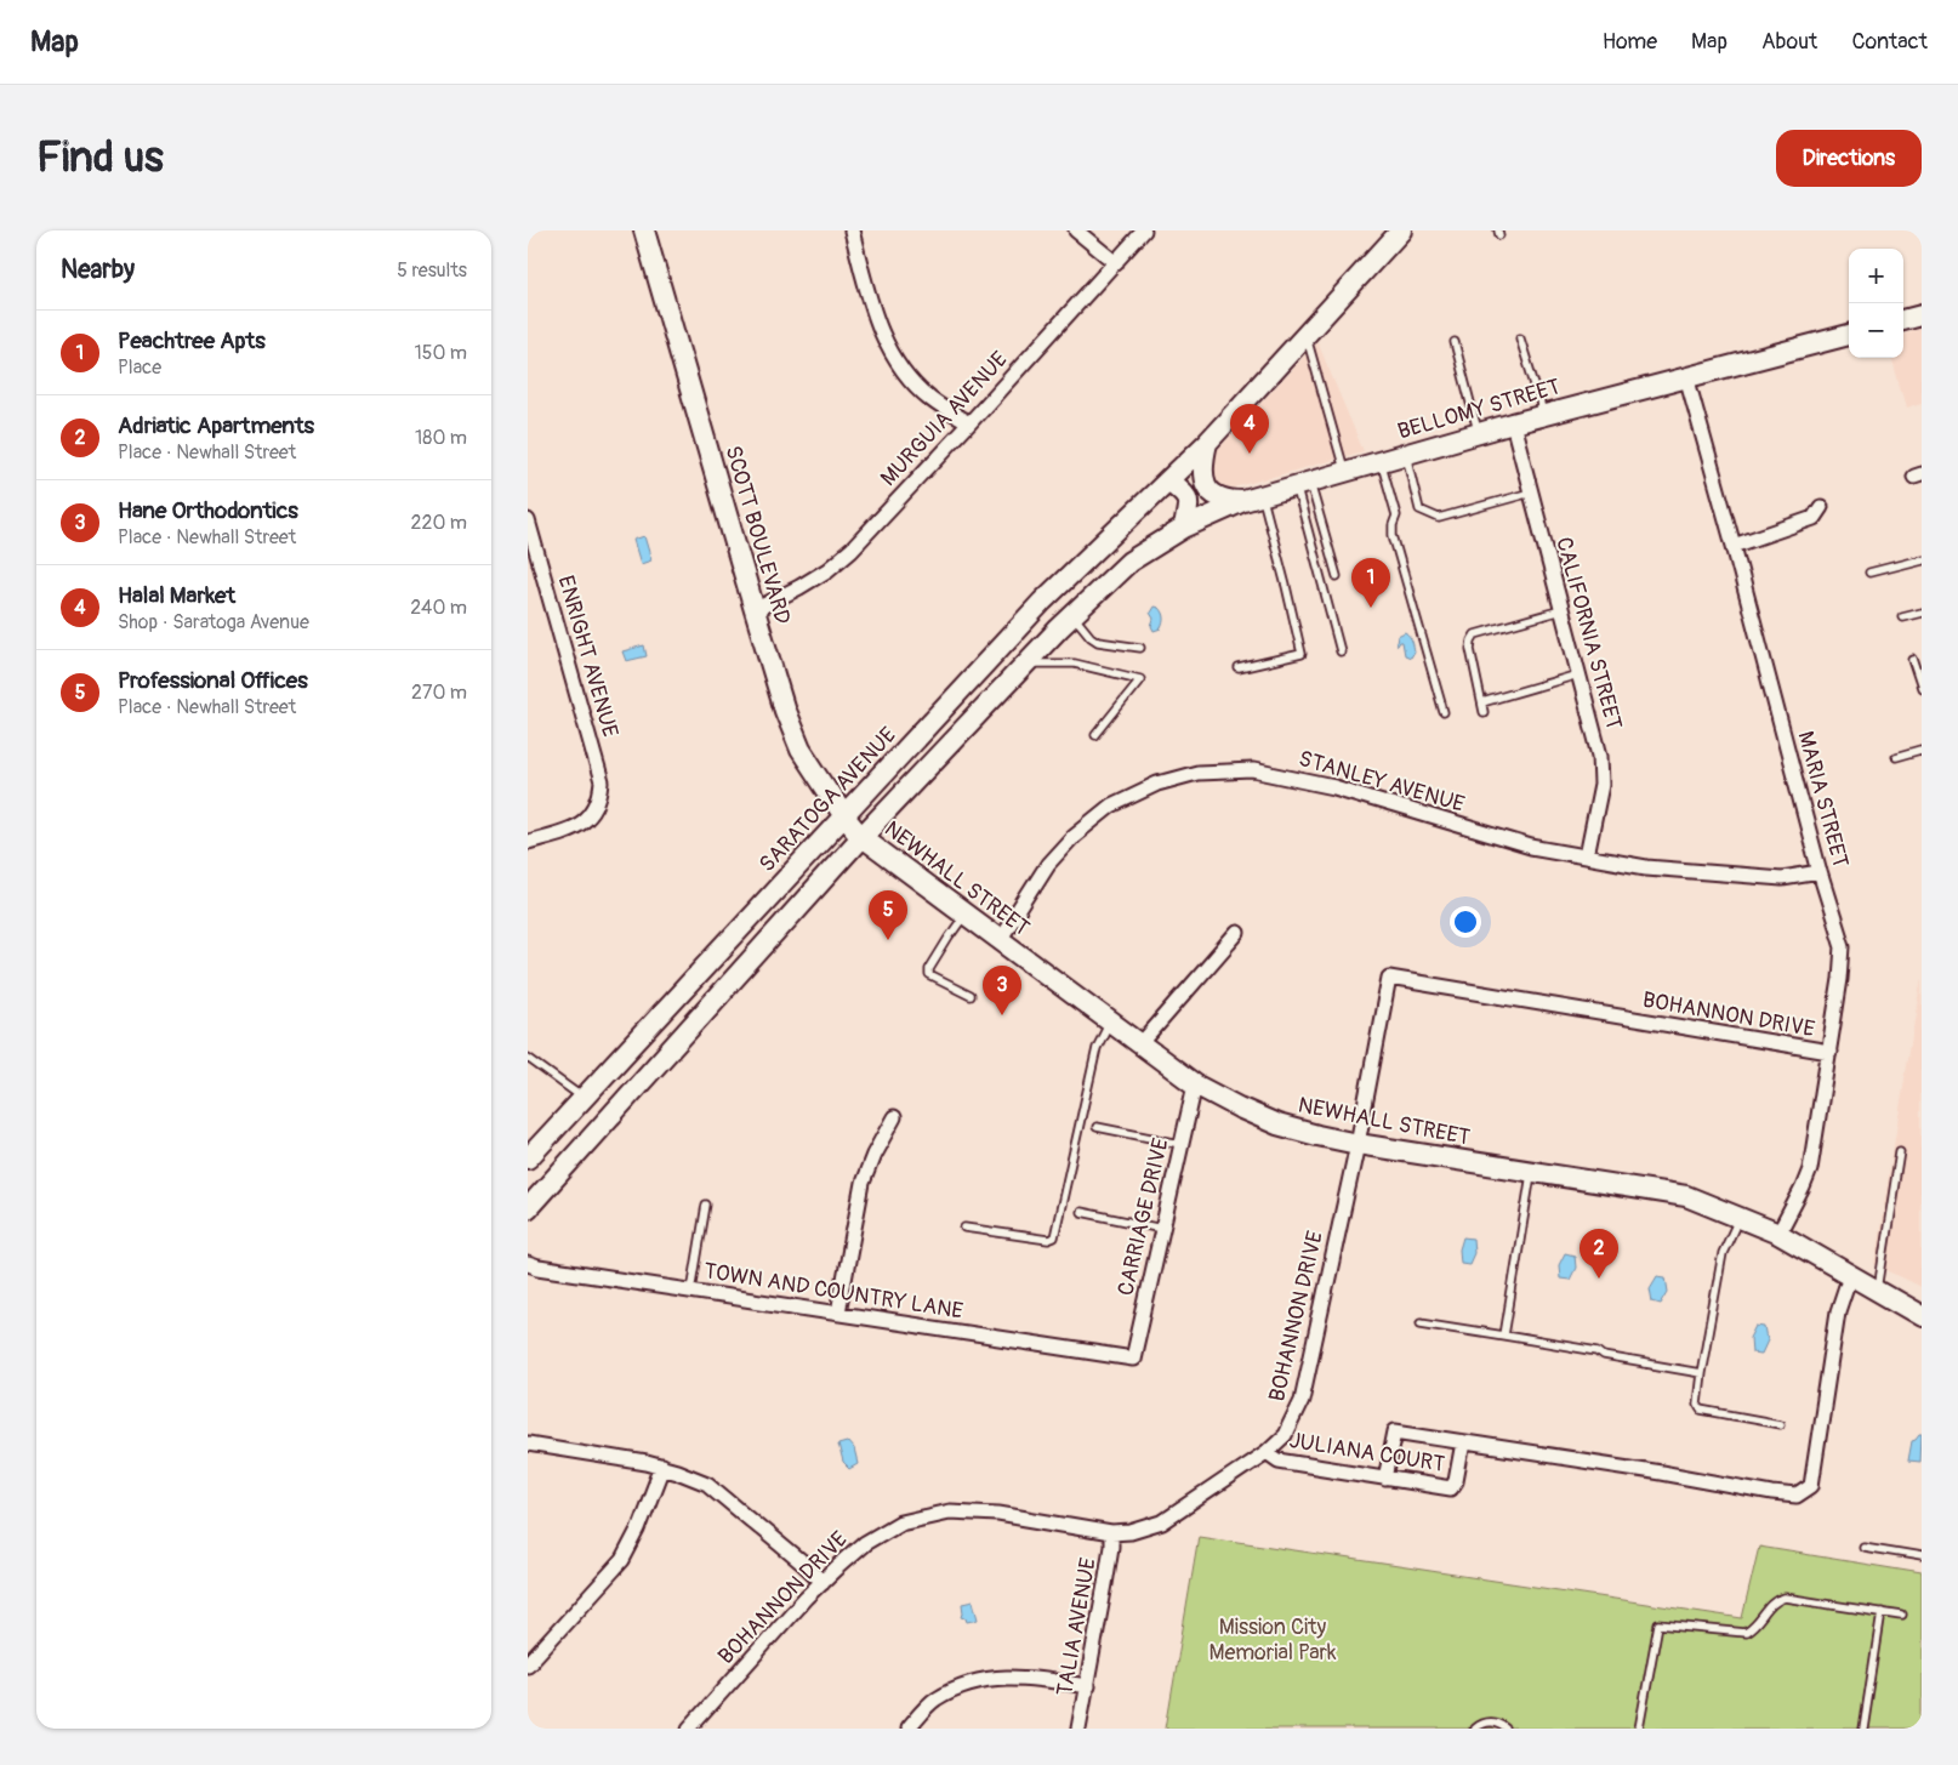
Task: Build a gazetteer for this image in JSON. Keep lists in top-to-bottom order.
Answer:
{
  "streets": {
    "main road": [
      "BELLOMY STREET",
      "SCOTT BOULEVARD",
      "SARATOGA AVENUE",
      "NEWHALL STREET"
    ],
    "street": [
      "MURGUIA AVENUE",
      "CALIFORNIA STREET",
      "ENRIGHT AVENUE",
      "STANLEY AVENUE",
      "MARIA STREET",
      "BOHANNON DRIVE",
      "CARRIAGE DRIVE",
      "TOWN AND COUNTRY LANE",
      "JULIANA COURT",
      "TALIA AVENUE"
    ]
  },
  "crossings": [
    ["BELLOMY STREET", "CALIFORNIA STREET"],
    ["BELLOMY STREET", "MARIA STREET"],
    ["MURGUIA AVENUE", "SCOTT BOULEVARD"],
    ["SCOTT BOULEVARD", "SARATOGA AVENUE"],
    ["SCOTT BOULEVARD", "NEWHALL STREET"],
    ["CALIFORNIA STREET", "STANLEY AVENUE"],
    ["STANLEY AVENUE", "MARIA STREET"],
    ["STANLEY AVENUE", "NEWHALL STREET"],
    ["MARIA STREET", "NEWHALL STREET"],
    ["MARIA STREET", "BOHANNON DRIVE"],
    ["NEWHALL STREET", "BOHANNON DRIVE"],
    ["NEWHALL STREET", "CARRIAGE DRIVE"],
    ["BOHANNON DRIVE", "JULIANA COURT"],
    ["BOHANNON DRIVE", "TALIA AVENUE"],
    ["CARRIAGE DRIVE", "TOWN AND COUNTRY LANE"]
  ],
  "parks": ["Mission City Memorial Park"],
  "page": {
    "header": "Map",
    "nav": [
      "Home",
      "Map",
      "About",
      "Contact"
    ],
    "buttons": "Directions",
    "title": "Find us",
    "heading": ["Nearby", "5 results"],
    "map_buttons": ["+", "−"],
    "list": [
      {
        "mark": "1",
        "name": "Peachtree Apts",
        "note": "Place",
        "value": "150 m"
      },
      {
        "mark": "2",
        "name": "Adriatic Apartments",
        "note": "Place · Newhall Street",
        "value": "180 m"
      },
      {
        "mark": "3",
        "name": "Hane Orthodontics",
        "note": "Place · Newhall Street",
        "value": "220 m"
      },
      {
        "mark": "4",
        "name": "Halal Market",
        "note": "Shop · Saratoga Avenue",
        "value": "240 m"
      },
      {
        "mark": "5",
        "name": "Professional Offices",
        "note": "Place · Newhall Street",
        "value": "270 m"
      }
    ],
    "pins": [
      "4",
      "1",
      "5",
      "3",
      "2"
    ]
  }
}
